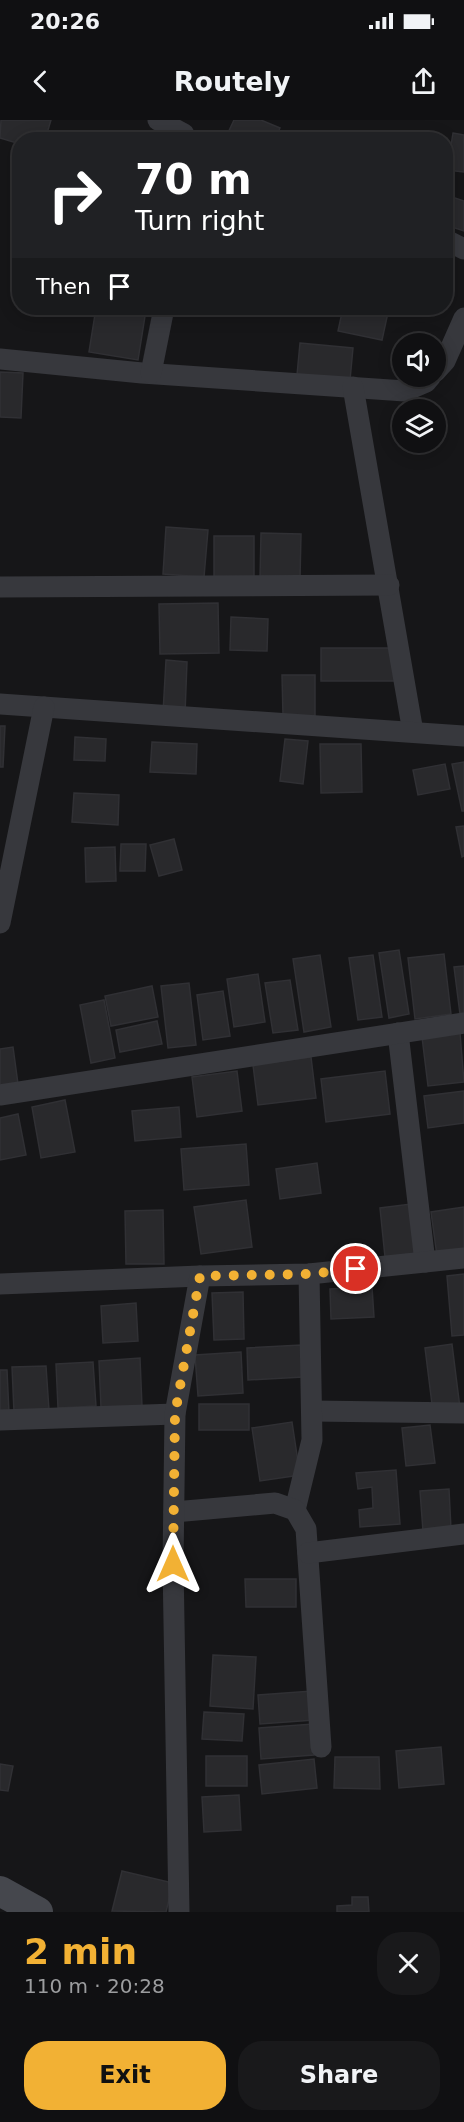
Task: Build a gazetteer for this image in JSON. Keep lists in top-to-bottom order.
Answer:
{
  "page": {
    "status": "20:26",
    "header": "Routely",
    "turn": ["70 m", "Turn right"],
    "then": "Then",
    "heading": ["2 min", "110 m · 20:28"],
    "buttons": ["Exit", "Share"]
  }
}
